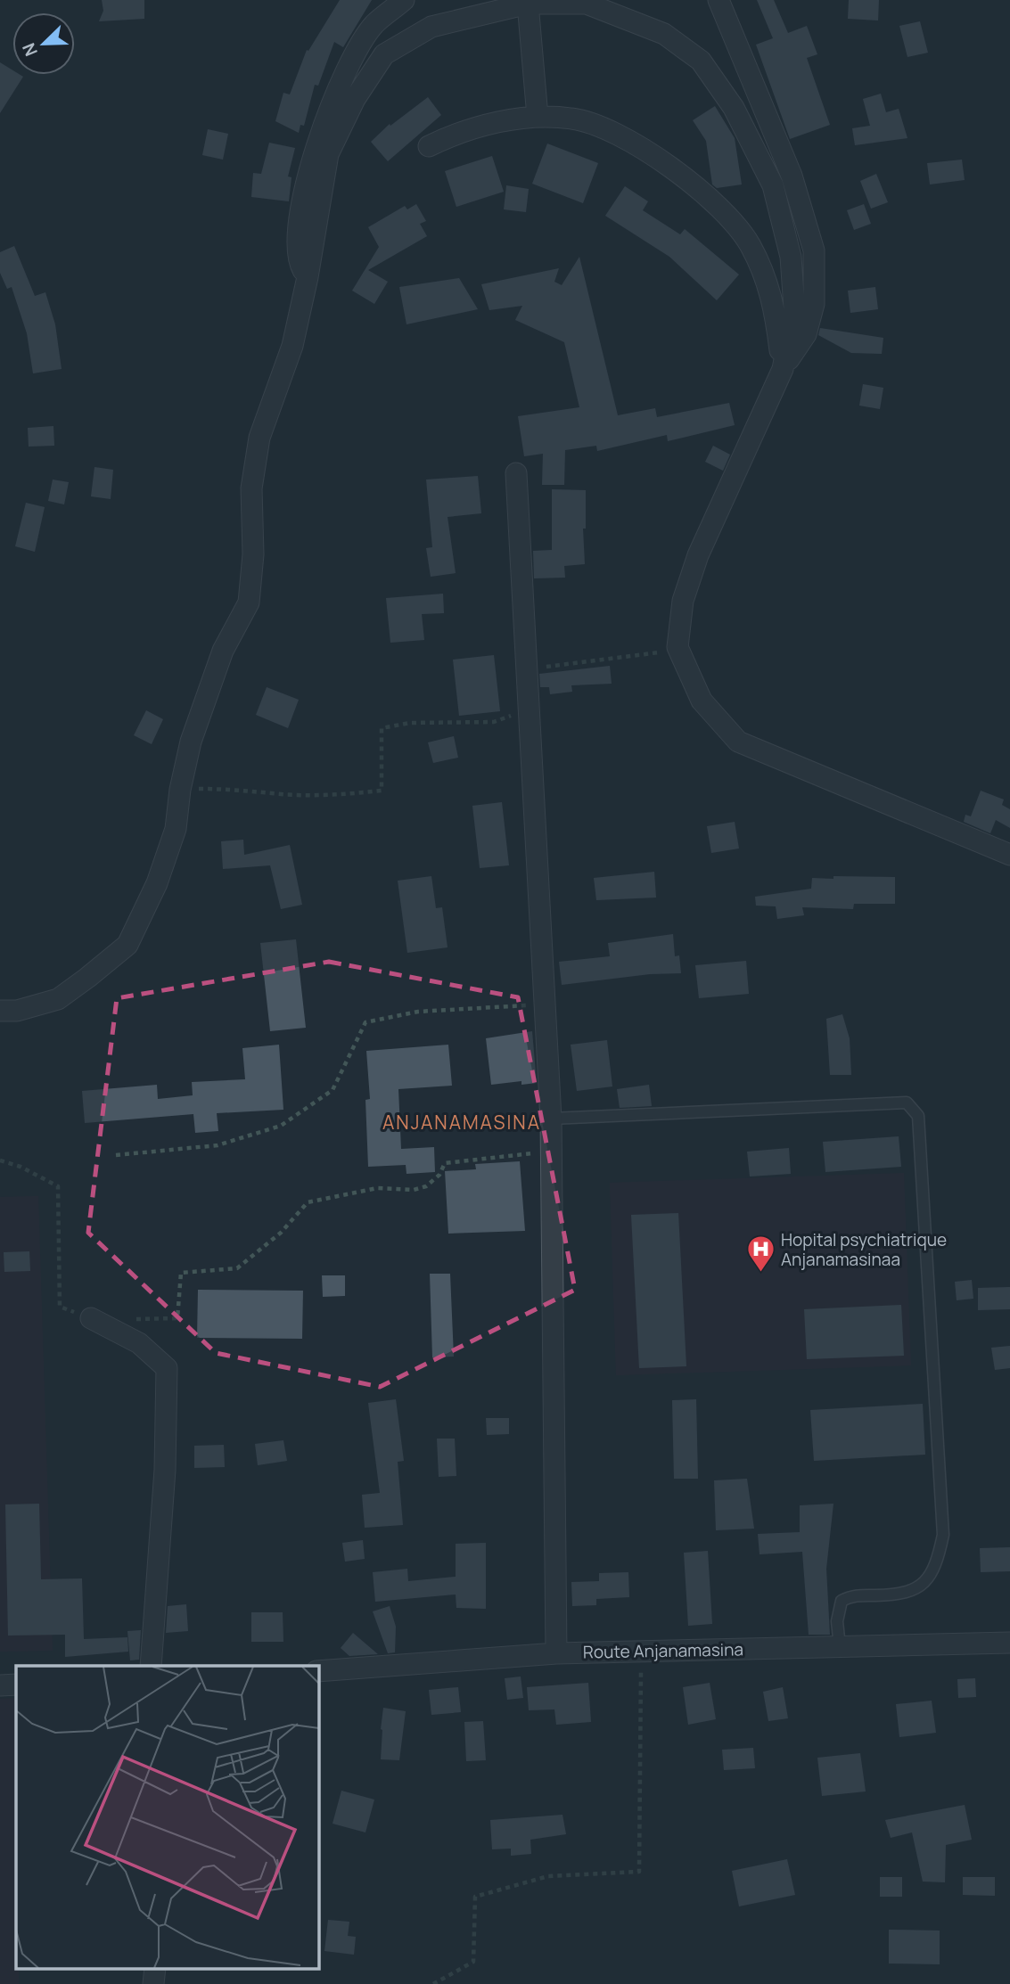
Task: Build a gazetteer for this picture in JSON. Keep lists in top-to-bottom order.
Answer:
{
  "streets": {
    "street": ["Route Anjanamasina"]
  },
  "districts": ["ANJANAMASINA"],
  "places": {
    "hospital": ["Hopital psychiatrique Anjanamasinaa"]
  },
  "north": "bottom left"
}
